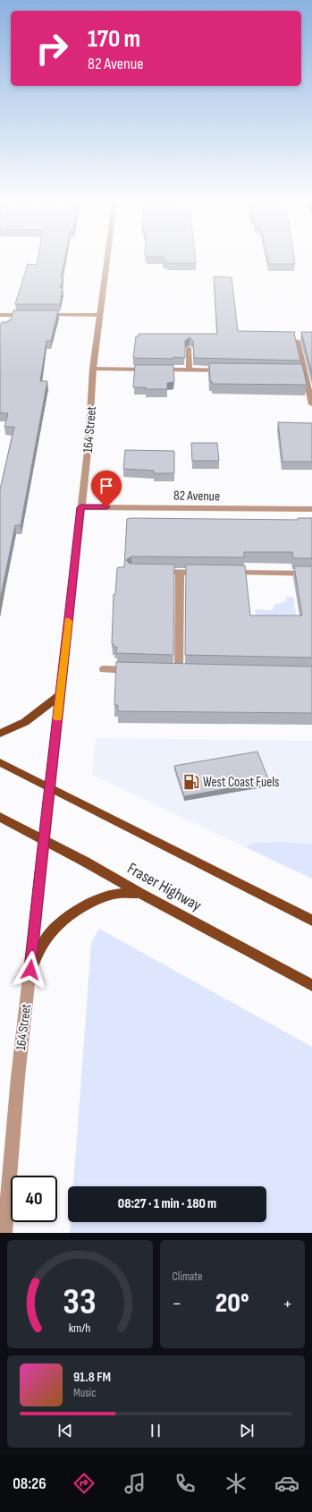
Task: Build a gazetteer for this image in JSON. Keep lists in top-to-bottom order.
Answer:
{
  "streets": {
    "main road": ["Fraser Highway"],
    "street": ["164 Street", "82 Avenue"]
  },
  "crossings": [
    ["164 Street", "82 Avenue"],
    ["164 Street", "Fraser Highway"]
  ],
  "places": {
    "fuel station": ["West Coast Fuels"]
  },
  "page": {
    "turn": ["170 m", "82 Avenue"],
    "limit": "40",
    "trip": "08:27 · 1 min · 180 m",
    "tile": "Climate",
    "heat": ["−", "20°", "+"],
    "song": ["91.8 FM", "Music"],
    "tabs": "08:26",
    "gauge": ["33", "km/h"]
  }
}
